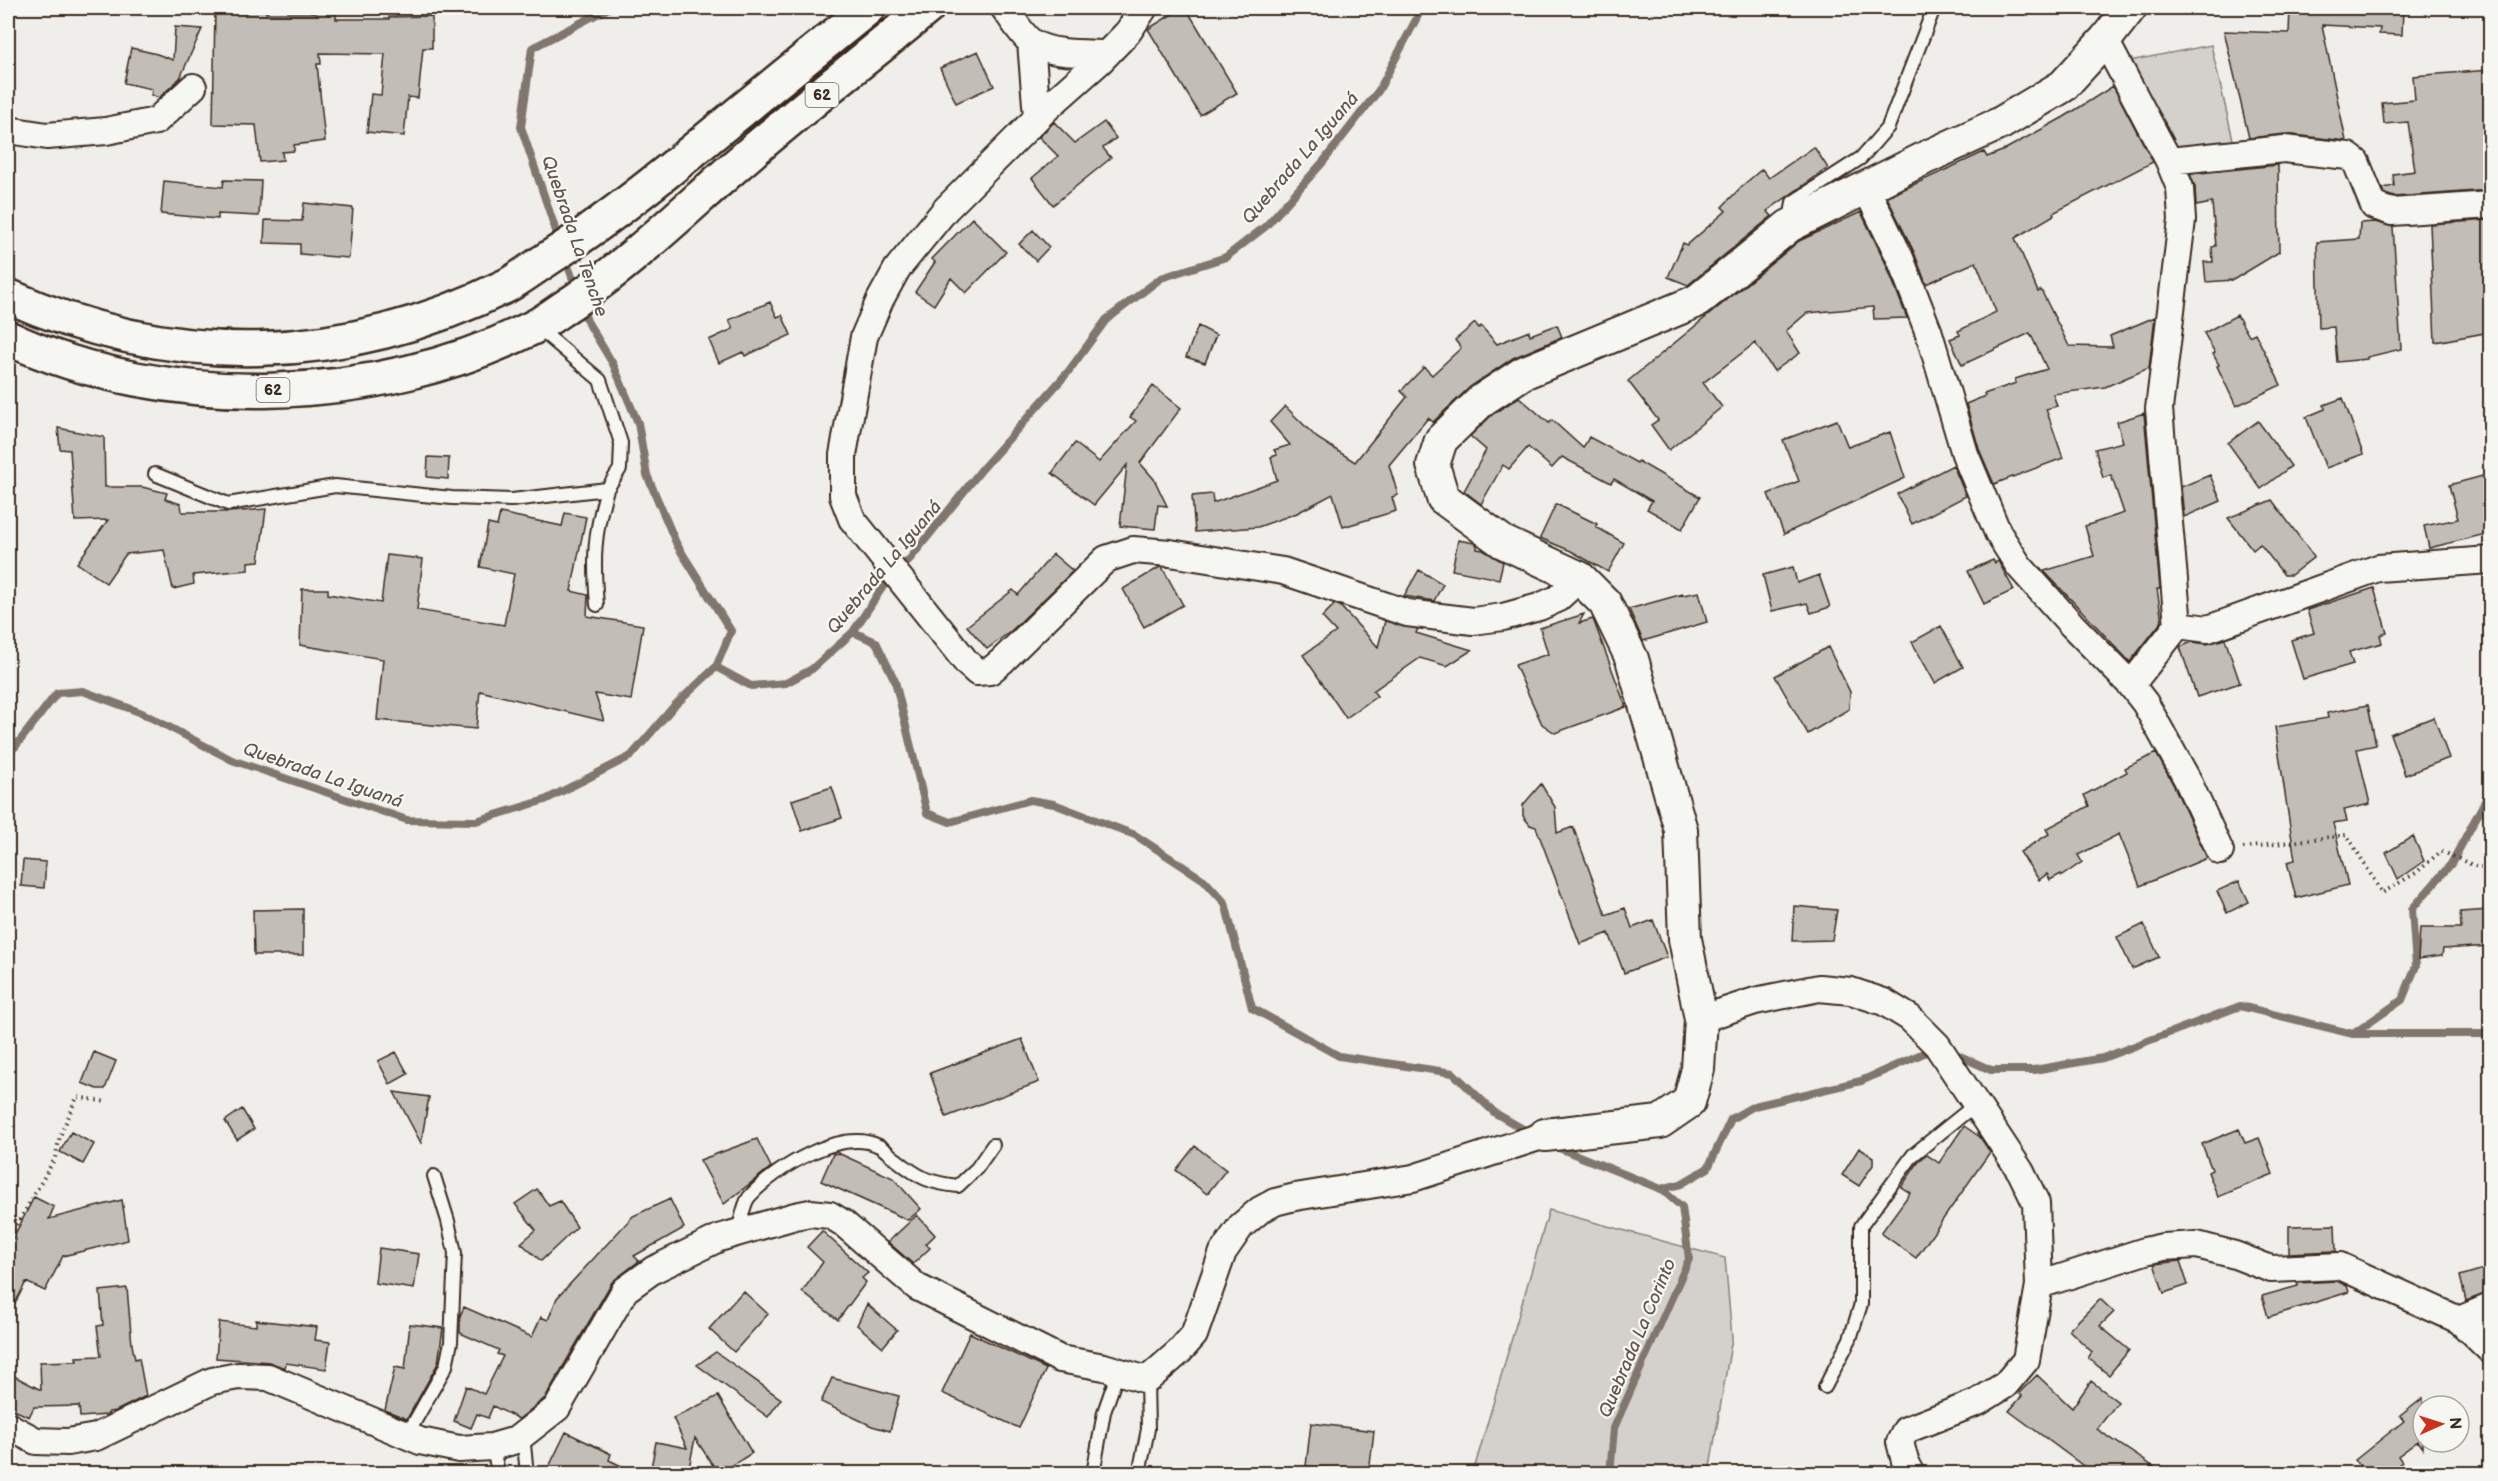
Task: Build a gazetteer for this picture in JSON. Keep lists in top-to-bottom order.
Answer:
{
  "streets": {
    "highway": ["62"]
  },
  "water": ["Quebrada La Iguaná", "Quebrada La Tenche", "Quebrada La Corinto"],
  "north": "right"
}
